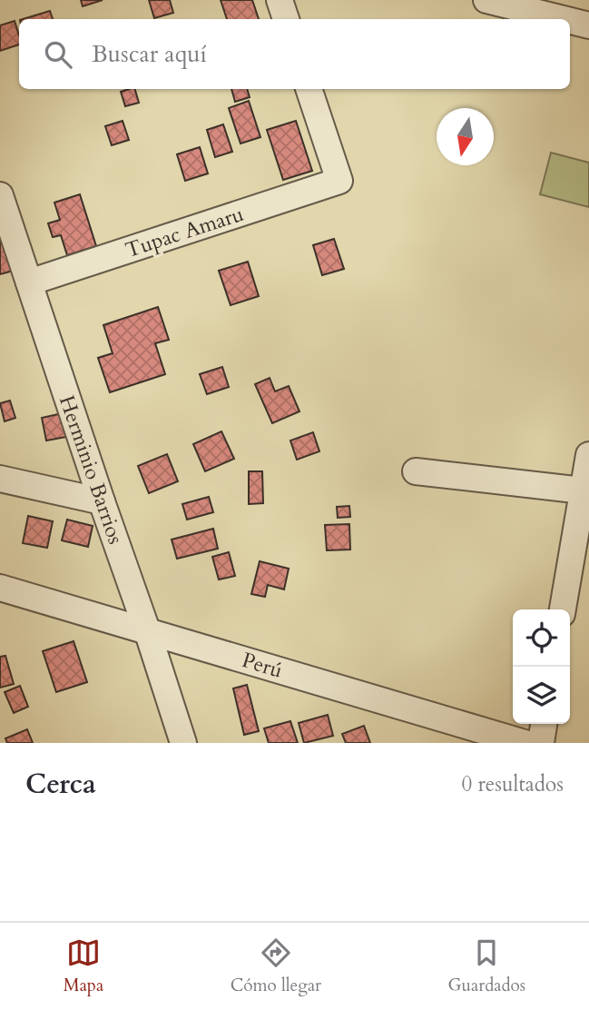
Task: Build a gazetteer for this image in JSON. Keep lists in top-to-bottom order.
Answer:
{
  "streets": {
    "street": ["Tupac Amaru", "Herminio Barrios", "Perú"]
  },
  "crossings": [
    ["Tupac Amaru", "Herminio Barrios"],
    ["Herminio Barrios", "Perú"]
  ],
  "north": "bottom",
  "page": {
    "search": "Buscar aquí",
    "heading": ["Cerca", "0 resultados"],
    "nav": ["Mapa", "Cómo llegar", "Guardados"]
  }
}
